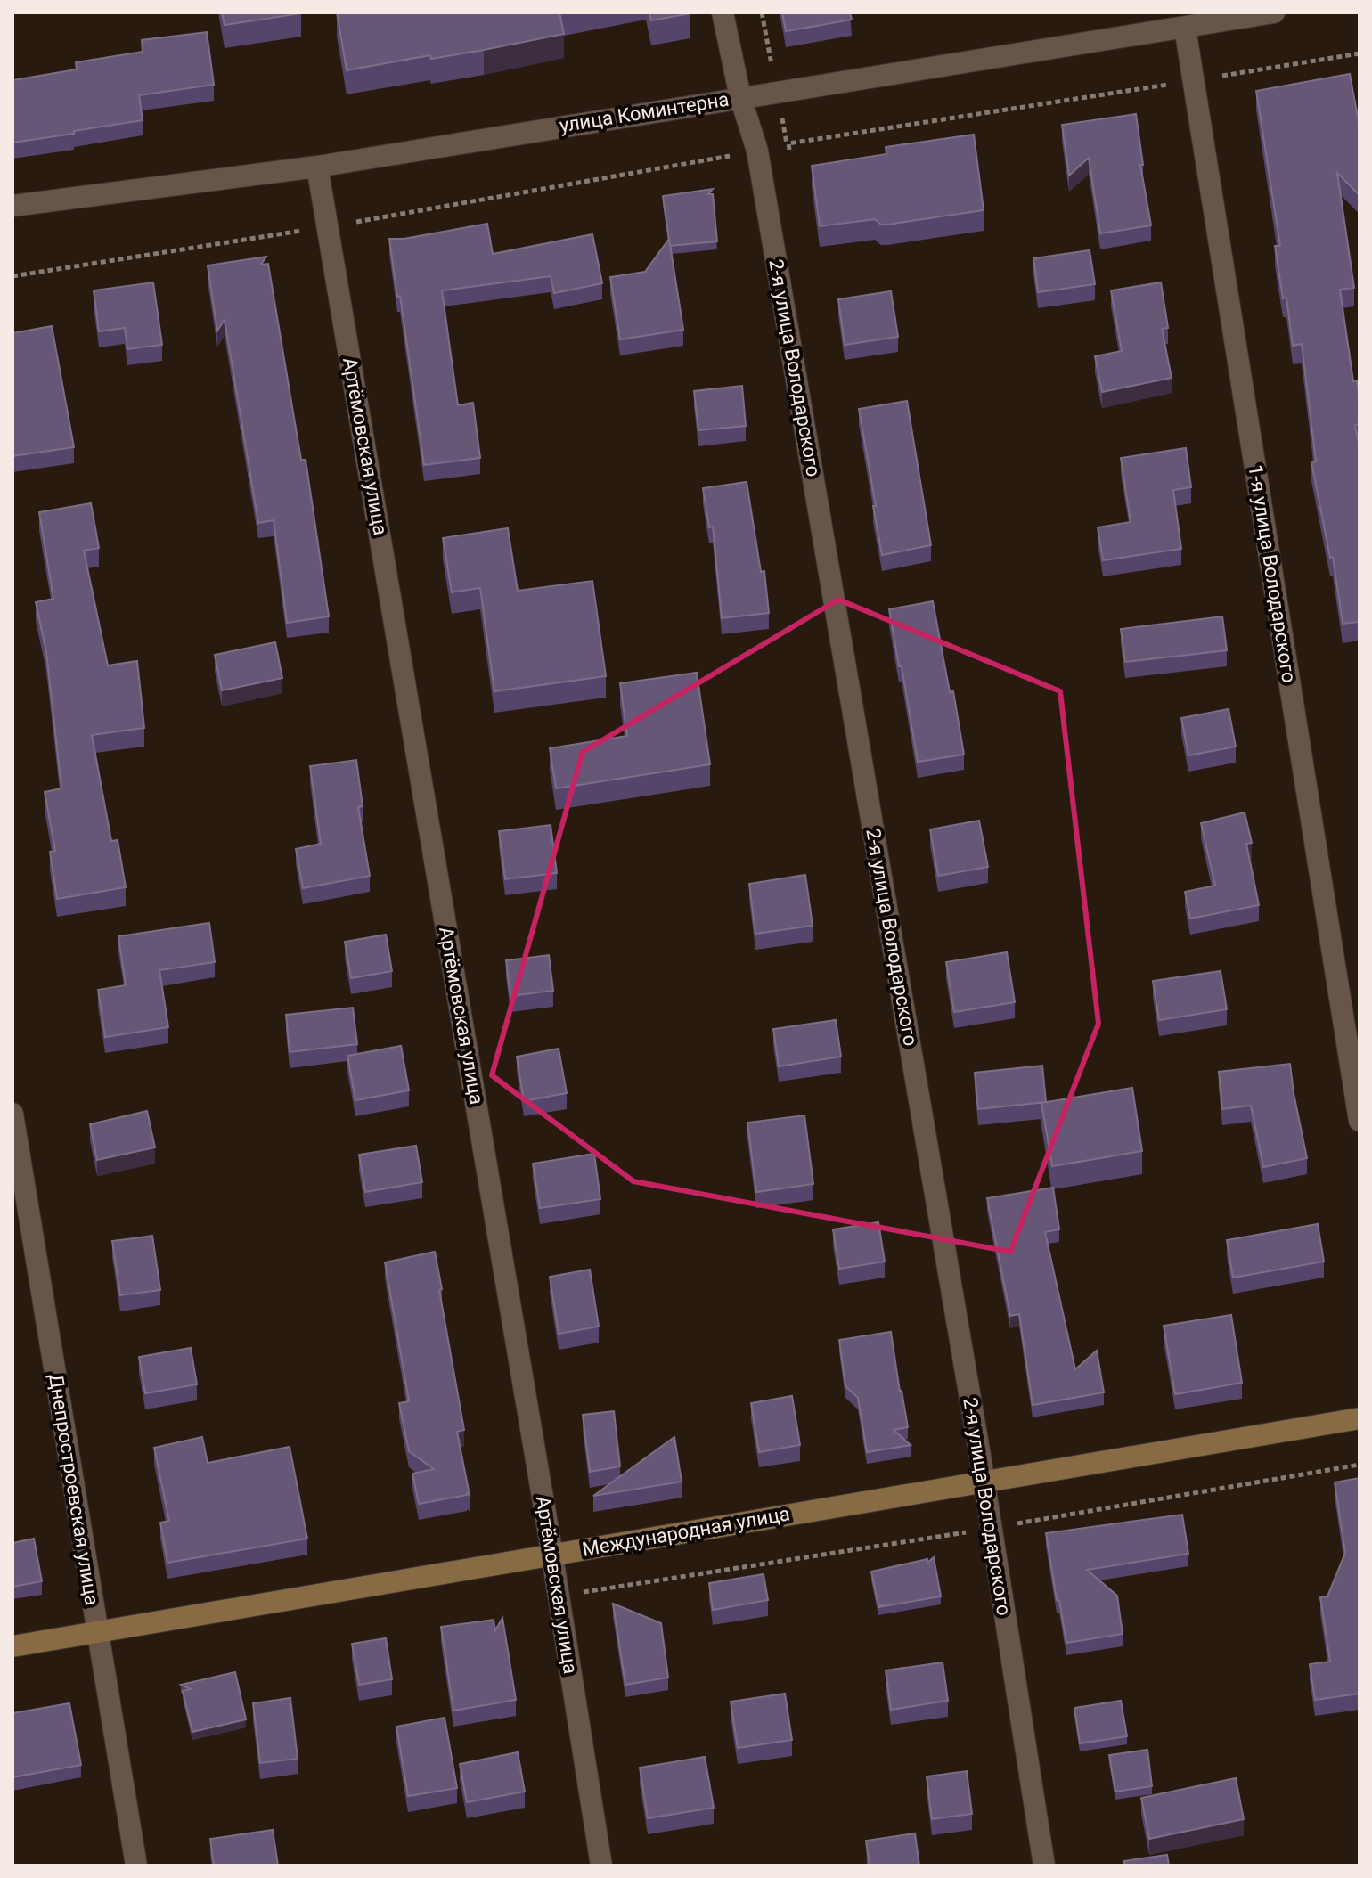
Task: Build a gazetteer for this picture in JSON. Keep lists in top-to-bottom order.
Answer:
{
  "streets": {
    "main road": ["Международная улица"],
    "street": [
      "улица Коминтерна",
      "2-я улица Володарского",
      "Артёмовская улица",
      "1-я улица Володарского",
      "Днепростроевская улица"
    ]
  },
  "crossings": [
    ["улица Коминтерна", "2-я улица Володарского"],
    ["улица Коминтерна", "Артёмовская улица"],
    ["улица Коминтерна", "1-я улица Володарского"],
    ["2-я улица Володарского", "Международная улица"],
    ["Артёмовская улица", "Международная улица"],
    ["Днепростроевская улица", "Международная улица"]
  ]
}
